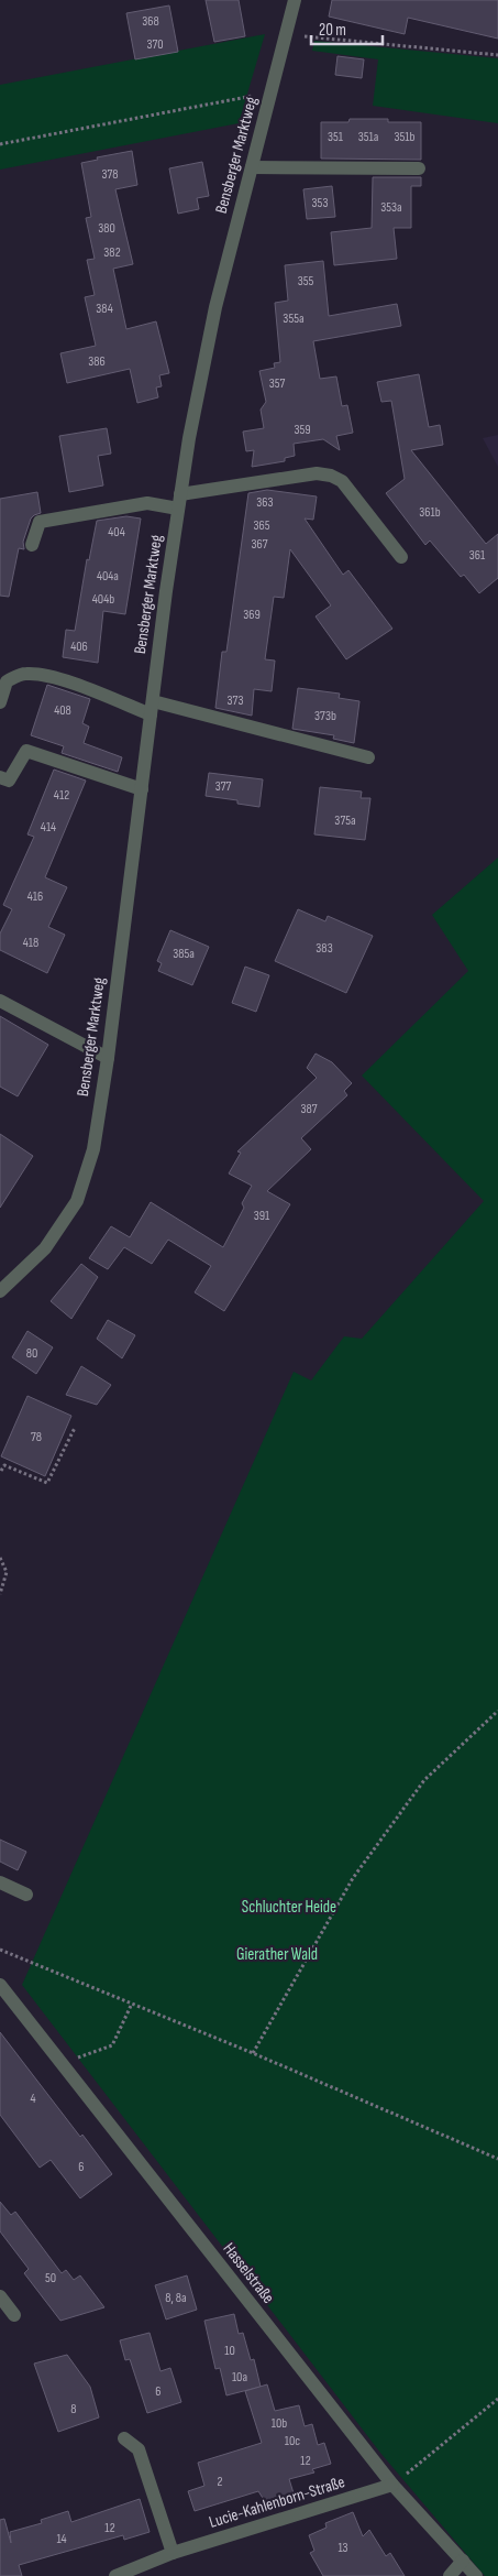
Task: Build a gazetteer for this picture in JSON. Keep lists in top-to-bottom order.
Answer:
{
  "streets": {
    "street": ["Bensberger Marktweg", "Hasselstraße", "Lucie-Kahlenborn-Straße"]
  },
  "crossings": [
    ["Hasselstraße", "Lucie-Kahlenborn-Straße"]
  ],
  "parks": ["Schluchter Heide", "Gierather Wald"],
  "house_numbers": [
    "368",
    "370",
    "351",
    "351a",
    "351b",
    "378",
    "353",
    "353a",
    "380",
    "382",
    "355",
    "384",
    "355a",
    "386",
    "357",
    "359",
    "363",
    "361b",
    "365",
    "404",
    "367",
    "361",
    "404a",
    "404b",
    "369",
    "406",
    "373",
    "408",
    "373b",
    "377",
    "412",
    "375a",
    "414",
    "416",
    "418",
    "383",
    "385a",
    "387",
    "391",
    "80",
    "78",
    "4",
    "6",
    "50",
    "8, 8a",
    "10",
    "10a",
    "6",
    "8",
    "10b",
    "10c",
    "12",
    "2",
    "12",
    "14",
    "13"
  ],
  "scale_bar": "20 m"
}
